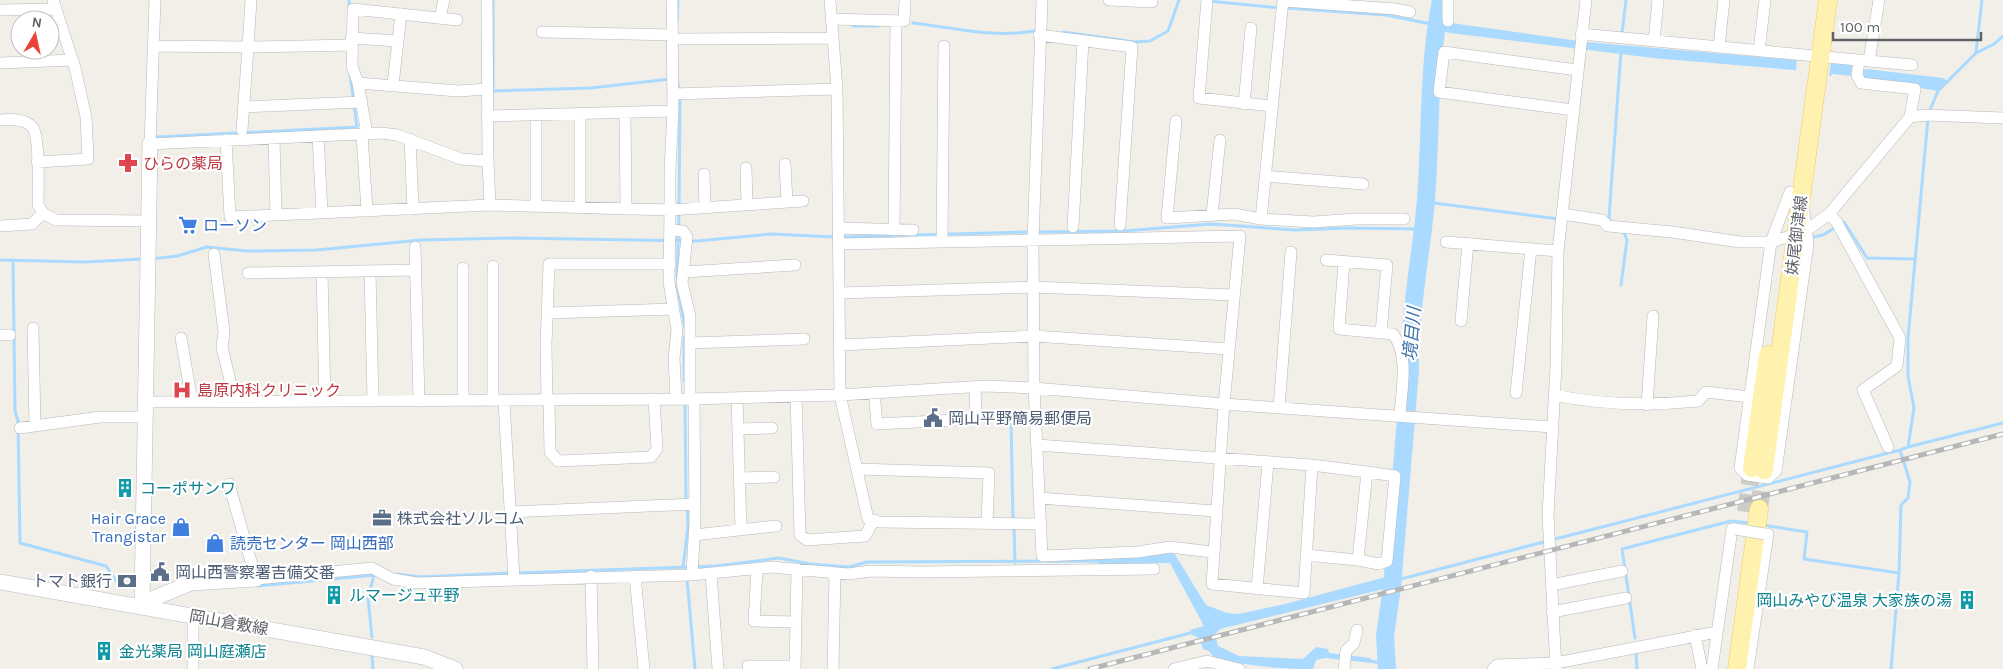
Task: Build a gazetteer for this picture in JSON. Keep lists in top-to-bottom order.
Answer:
{
  "streets": {
    "main road": ["妹尾御津線"],
    "street": ["岡山倉敷線"]
  },
  "water": ["境目川"],
  "places": {
    "pharmacy": ["ひらの薬局"],
    "supermarket": ["ローソン"],
    "hospital": ["島原内科クリニック"],
    "public building": ["岡山平野簡易郵便局", "岡山西警察署吉備交番"],
    "building": [
      "コーポサンワ",
      "ルマージュ平野",
      "岡山みやび温泉 大家族の湯",
      "金光薬局 岡山庭瀬店"
    ],
    "office": ["株式会社ソルコム"],
    "shop": ["Hair Grace Trangistar", "読売センター 岡山西部"],
    "bank": ["トマト銀行"]
  },
  "scale_bar": "100 m",
  "north": "top"
}
